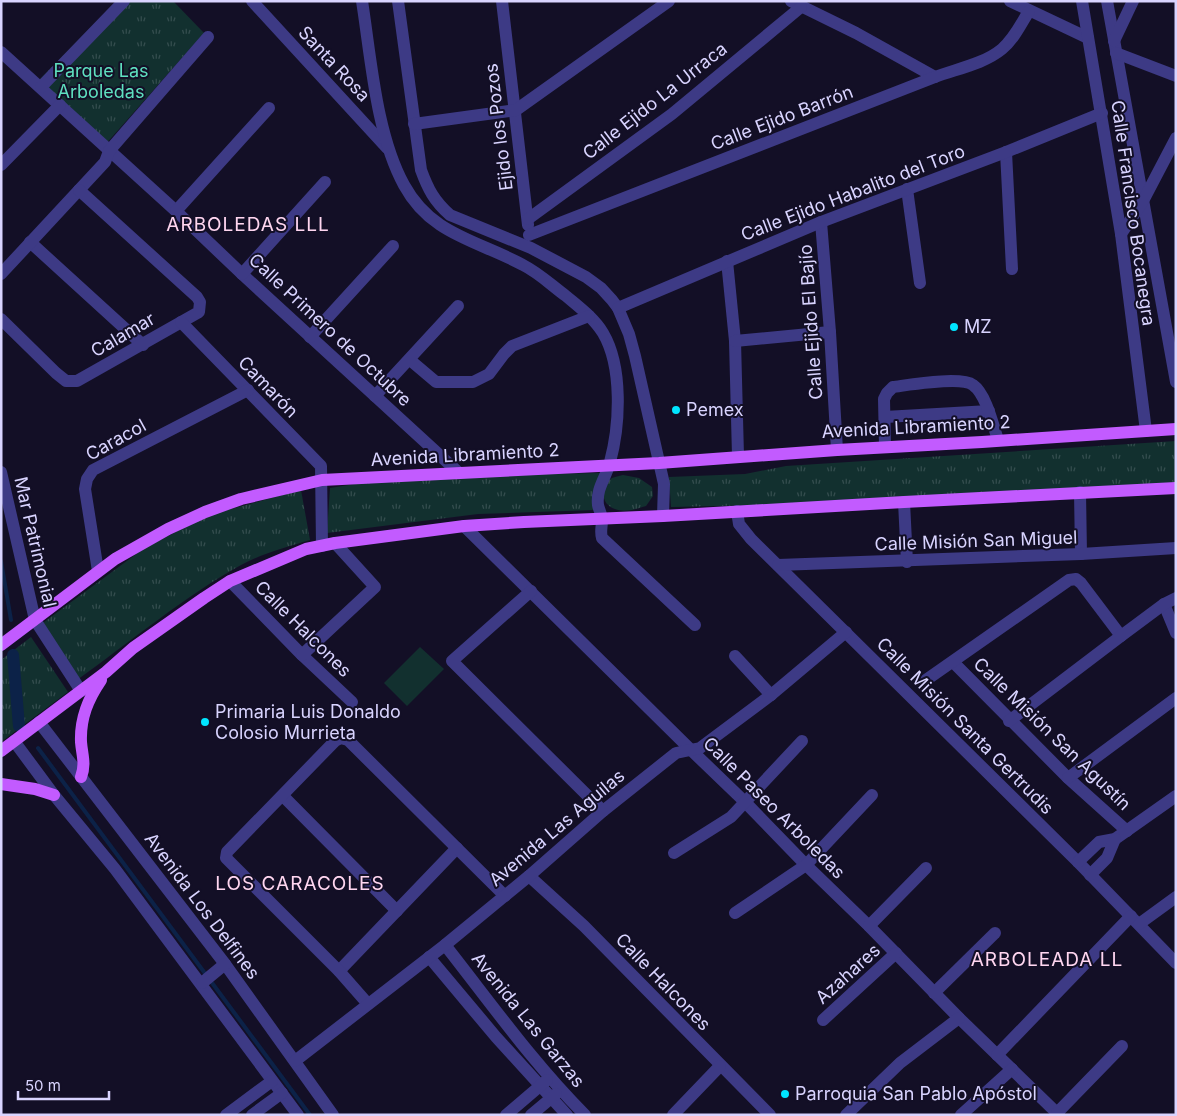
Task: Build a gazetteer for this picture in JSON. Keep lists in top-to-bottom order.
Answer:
{
  "streets": {
    "main road": ["Avenida Libramiento 2"],
    "street": [
      "Santa Rosa",
      "Calle Ejido La Urraca",
      "Calle Ejido Barrón",
      "Ejido los Pozos",
      "Calle Ejido Habalito del Toro",
      "Calle Francisco Bocanegra",
      "Calle Ejido El Bajío",
      "Calle Primero de Octubre",
      "Calamar",
      "Camarón",
      "Caracol",
      "Calle Misión San Miguel",
      "Mar Patrimonial",
      "Calle Halcones",
      "Calle Misión Santa Gertrudis",
      "Calle Misión San Agustín",
      "Calle Paseo Arboledas",
      "Avenida Las Aguilas",
      "Avenida Los Delfines",
      "Azahares",
      "Avenida Las Garzas"
    ]
  },
  "crossings": [
    ["Calle Ejido La Urraca", "Ejido los Pozos"],
    ["Calle Ejido Barrón", "Ejido los Pozos"],
    ["Calle Ejido Habalito del Toro", "Calle Francisco Bocanegra"],
    ["Calle Ejido Habalito del Toro", "Calle Ejido El Bajío"],
    ["Calle Francisco Bocanegra", "Avenida Libramiento 2"],
    ["Calle Ejido El Bajío", "Avenida Libramiento 2"],
    ["Calle Primero de Octubre", "Avenida Libramiento 2"],
    ["Calamar", "Camarón"],
    ["Camarón", "Avenida Libramiento 2"],
    ["Camarón", "Caracol"],
    ["Avenida Libramiento 2", "Caracol"],
    ["Avenida Libramiento 2", "Mar Patrimonial"],
    ["Calle Misión San Miguel", "Calle Misión Santa Gertrudis"],
    ["Calle Halcones", "Avenida Las Aguilas"],
    ["Calle Misión Santa Gertrudis", "Avenida Las Aguilas"],
    ["Calle Paseo Arboledas", "Avenida Las Aguilas"],
    ["Calle Paseo Arboledas", "Azahares"],
    ["Avenida Las Aguilas", "Avenida Los Delfines"],
    ["Avenida Las Aguilas", "Avenida Las Garzas"]
  ],
  "districts": ["ARBOLEDAS LLL", "LOS CARACOLES", "ARBOLEADA LL"],
  "parks": ["Parque Las Arboledas"],
  "places": [
    "MZ",
    "Pemex",
    "Primaria Luis Donaldo Colosio Murrieta",
    "Parroquia San Pablo Apóstol"
  ],
  "scale_bar": "50 m"
}
